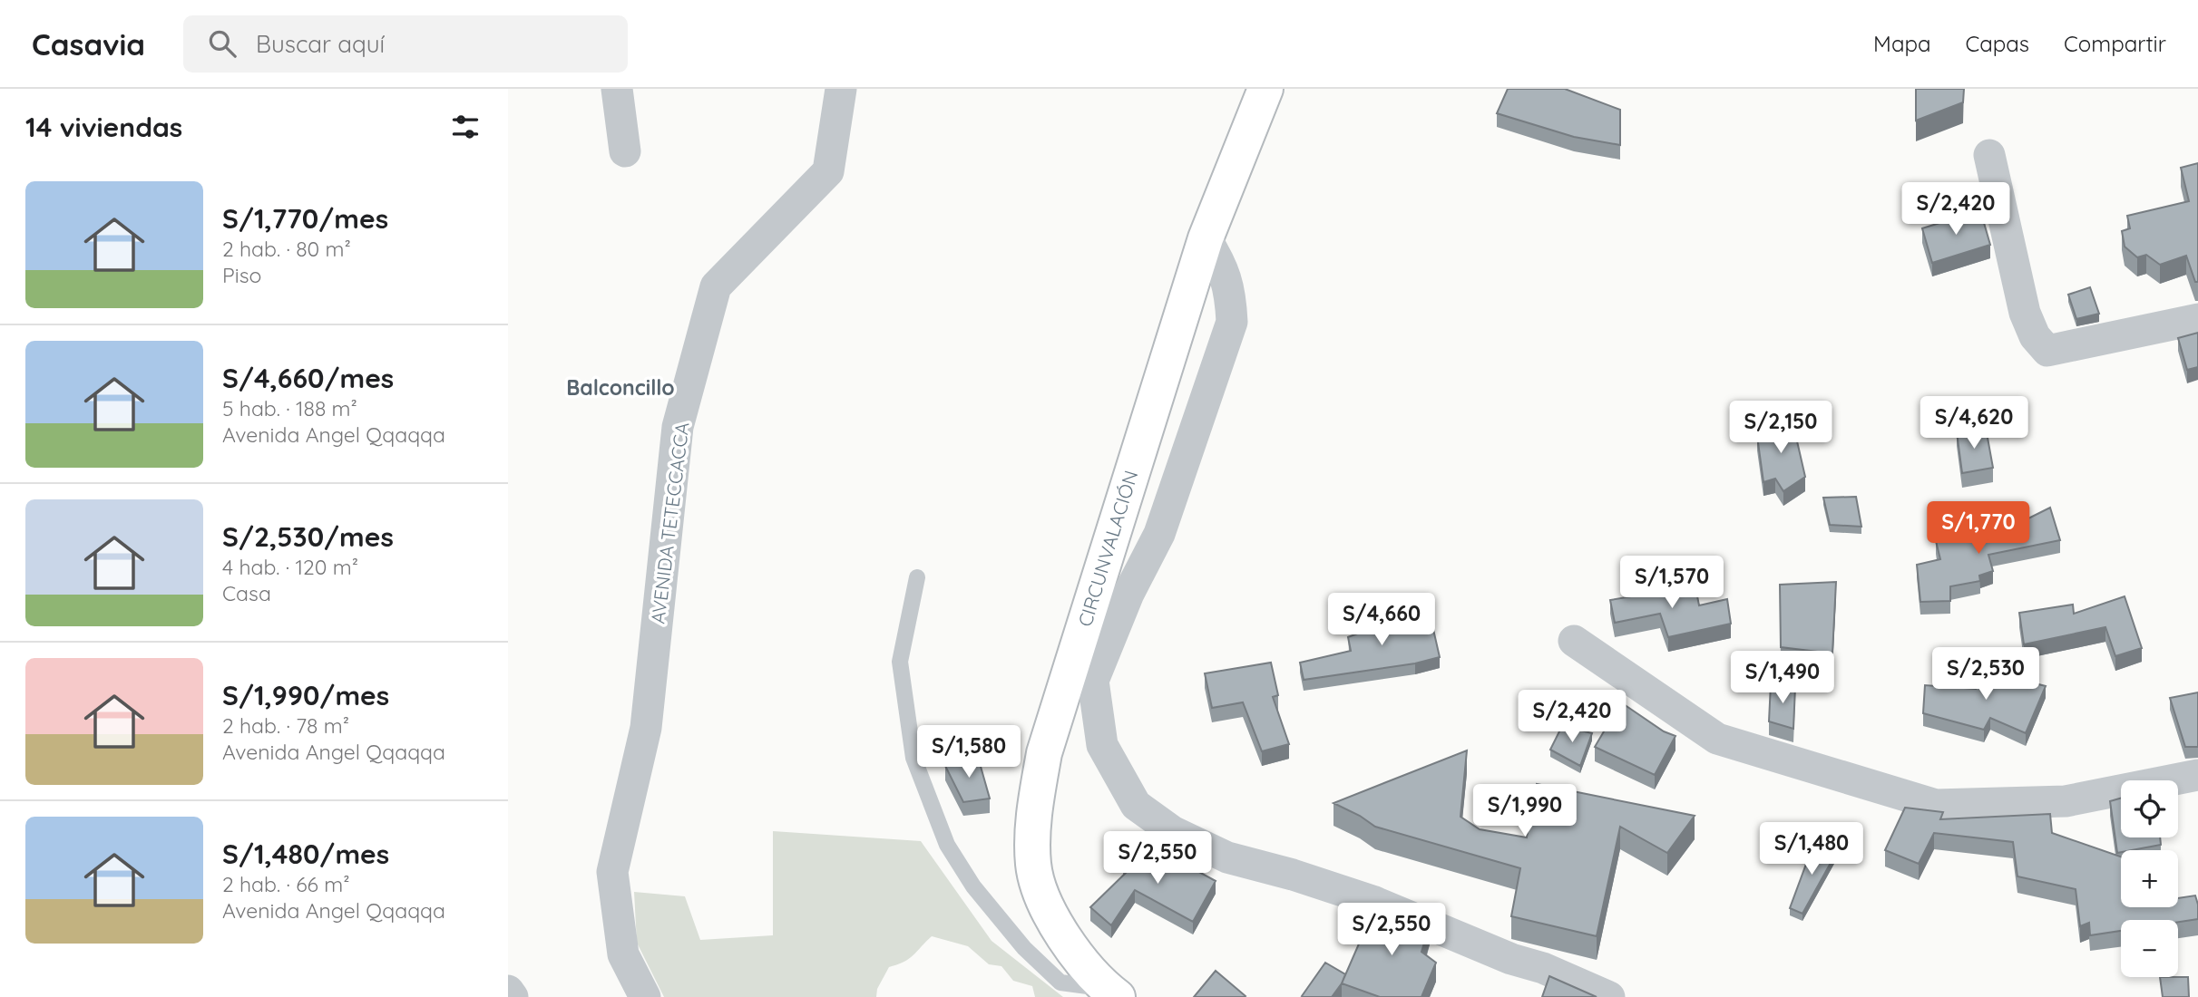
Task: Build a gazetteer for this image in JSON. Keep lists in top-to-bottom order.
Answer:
{
  "streets": {
    "highway": ["CIRCUNVALACIÓN"],
    "street": ["AVENIDA TETECCACCA"]
  },
  "districts": ["Balconcillo"],
  "page": {
    "header": "Casavia",
    "search": "Buscar aquí",
    "nav": ["Mapa", "Capas", "Compartir"],
    "heading": "14 viviendas",
    "list": [
      {
        "name": "S/1,770/mes",
        "note": "2 hab. · 80 m² · Piso"
      },
      {
        "name": "S/4,660/mes",
        "note": "5 hab. · 188 m² · Avenida Angel Qqaqqa"
      },
      {
        "name": "S/2,530/mes",
        "note": "4 hab. · 120 m² · Casa"
      },
      {
        "name": "S/1,990/mes",
        "note": "2 hab. · 78 m² · Avenida Angel Qqaqqa"
      },
      {
        "name": "S/1,480/mes",
        "note": "2 hab. · 66 m² · Avenida Angel Qqaqqa"
      }
    ],
    "price": [
      "S/2,420",
      "S/4,620",
      "S/2,150",
      "S/1,770",
      "S/1,570",
      "S/4,660",
      "S/2,530",
      "S/1,490",
      "S/2,420",
      "S/1,580",
      "S/1,990",
      "S/1,480",
      "S/2,550",
      "S/2,550"
    ],
    "map_buttons": ["+", "−"]
  }
}
